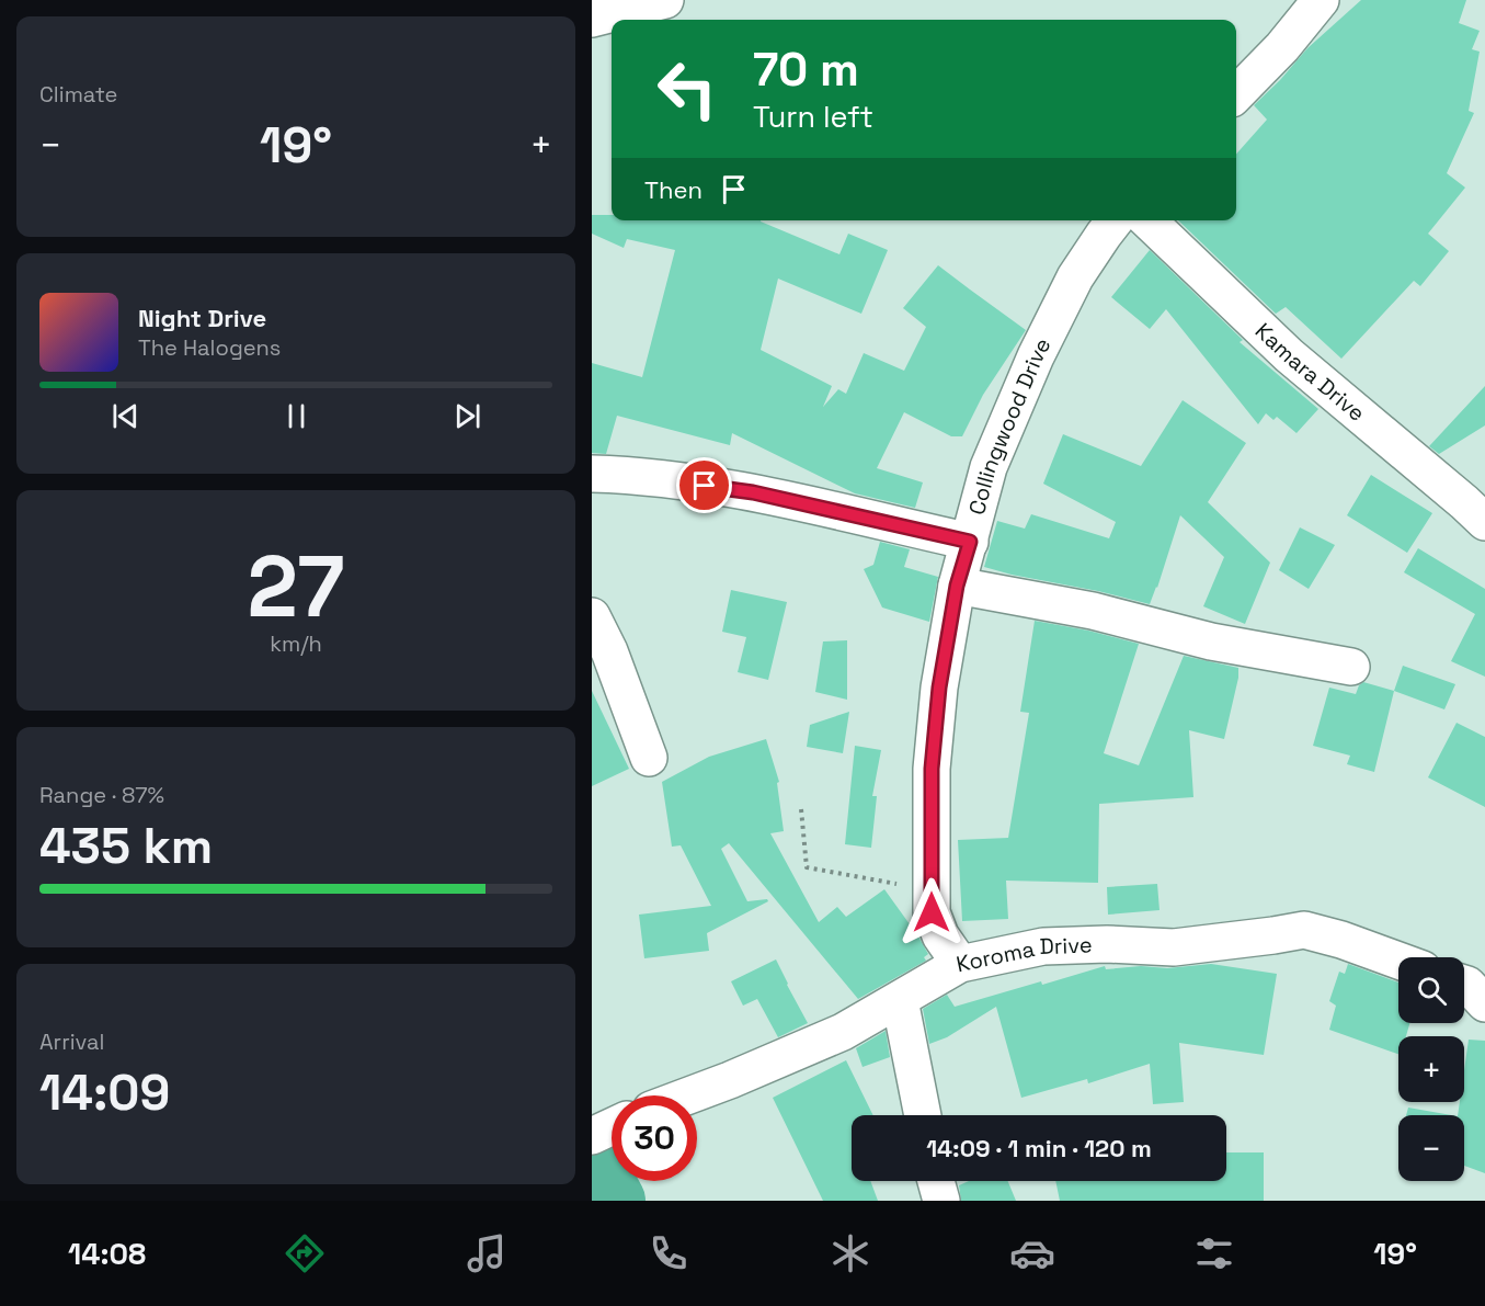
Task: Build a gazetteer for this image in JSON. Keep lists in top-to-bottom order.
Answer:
{
  "streets": {
    "street": ["Kamara Drive", "Collingwood Drive", "Koroma Drive"]
  },
  "crossings": [
    ["Collingwood Drive", "Koroma Drive"]
  ],
  "page": {
    "tile": [
      "Climate",
      ["27", "km/h"],
      ["Range · 87%", "435 km"],
      ["Arrival", "14:09"]
    ],
    "turn": ["70 m", "Turn left"],
    "heat": ["−", "19°", "+"],
    "then": "Then",
    "song": ["Night Drive", "The Halogens"],
    "map_buttons": ["+", "−"],
    "limit": "30",
    "trip": "14:09 · 1 min · 120 m",
    "tabs": ["14:08", "19°"]
  }
}
